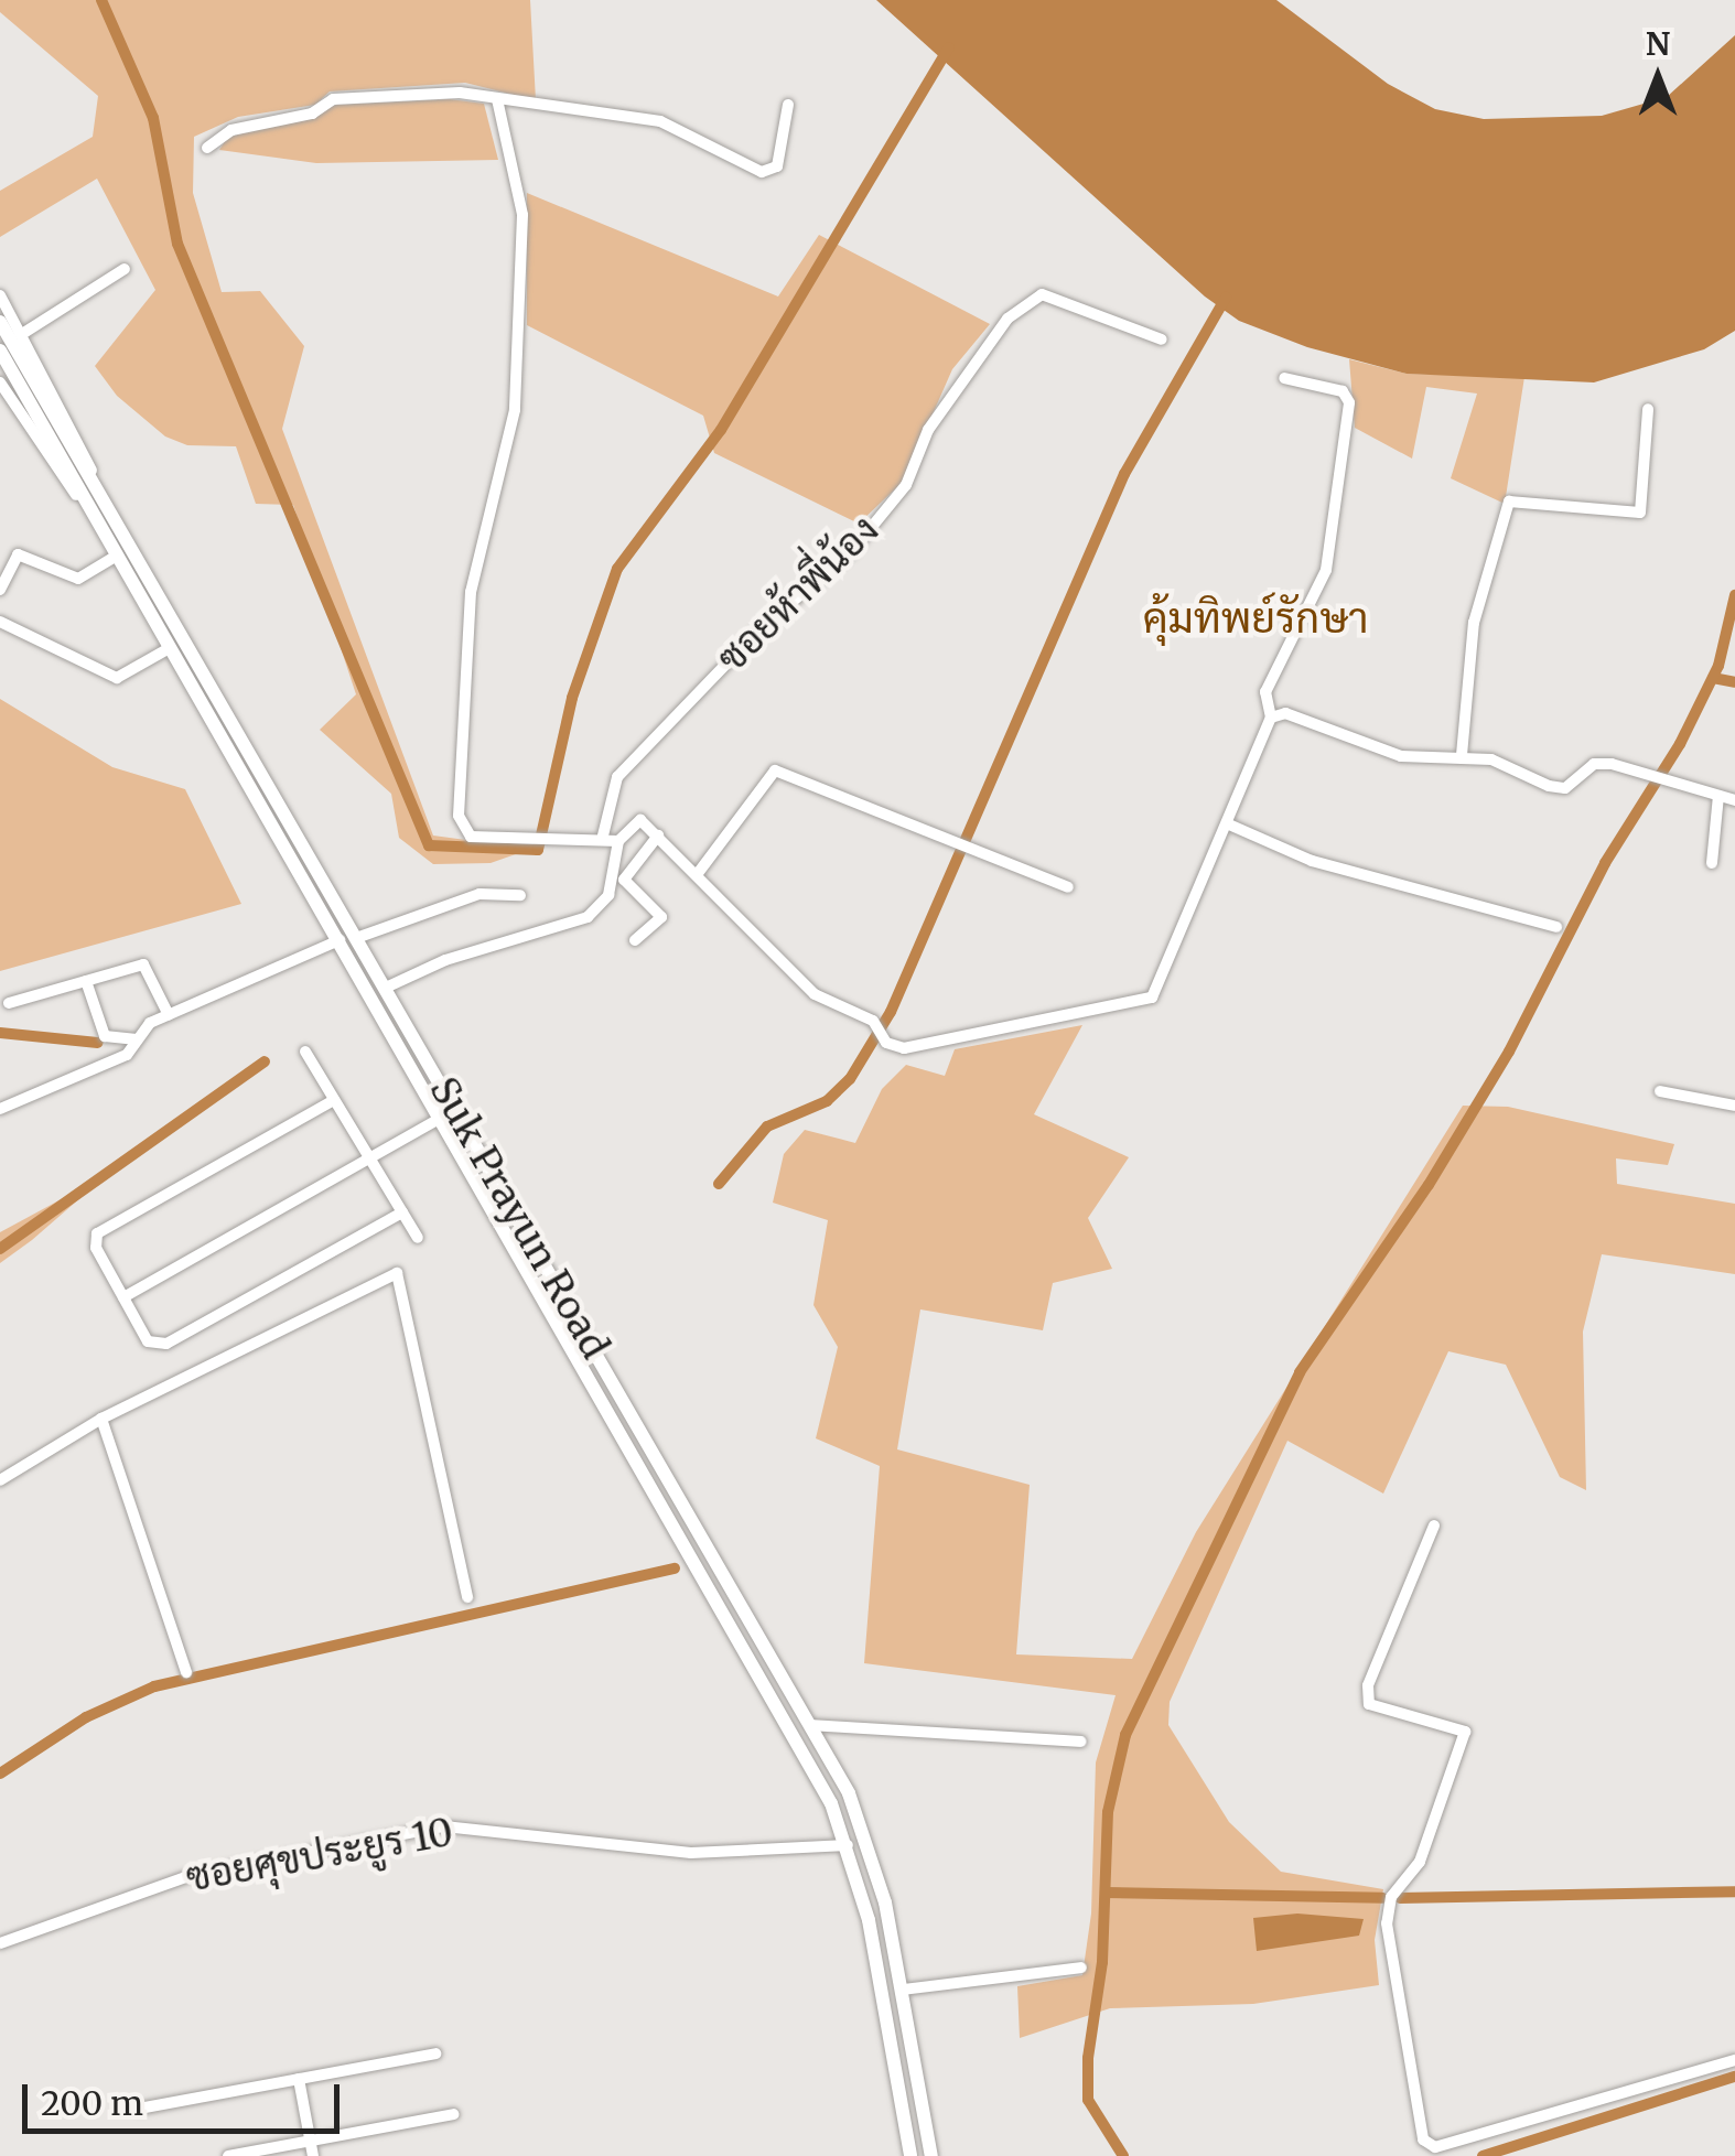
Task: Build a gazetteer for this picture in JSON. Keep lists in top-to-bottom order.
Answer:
{
  "streets": {
    "main road": ["Suk Prayun Road"],
    "street": ["ซอยห้าพี่น้อง", "ซอยศุขประยูร 10"]
  },
  "crossings": [
    ["Suk Prayun Road", "ซอยศุขประยูร 10"]
  ],
  "districts": ["คุ้มทิพย์รักษา"],
  "scale_bar": "200 m",
  "north": "top"
}
